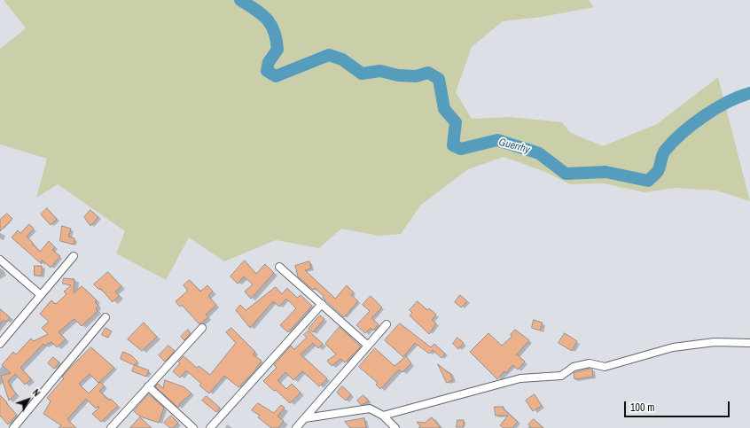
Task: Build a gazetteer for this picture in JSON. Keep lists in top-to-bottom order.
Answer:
{
  "water": ["Guerrhy"],
  "scale_bar": "100 m",
  "north": "top right"
}
